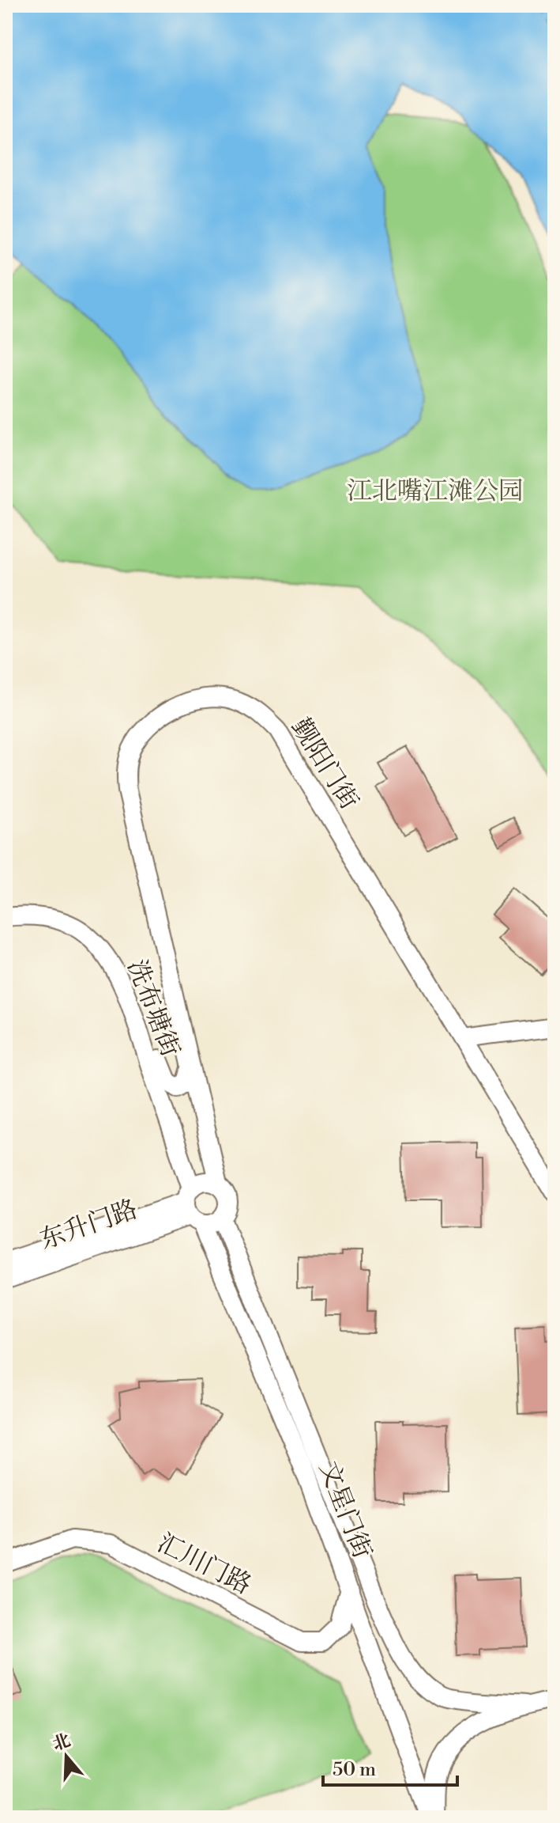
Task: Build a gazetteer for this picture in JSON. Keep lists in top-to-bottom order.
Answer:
{
  "streets": {
    "street": [
      "觐阳门街",
      "洗布塘街",
      "东升门路",
      "文星门街",
      "汇川门路"
    ]
  },
  "crossings": [
    ["觐阳门街", "洗布塘街"],
    ["觐阳门街", "东升门路"],
    ["觐阳门街", "文星门街"],
    ["洗布塘街", "东升门路"],
    ["洗布塘街", "文星门街"],
    ["东升门路", "文星门街"],
    ["文星门街", "汇川门路"]
  ],
  "parks": ["江北嘴江滩公园"],
  "scale_bar": "50 m",
  "north": "top"
}
